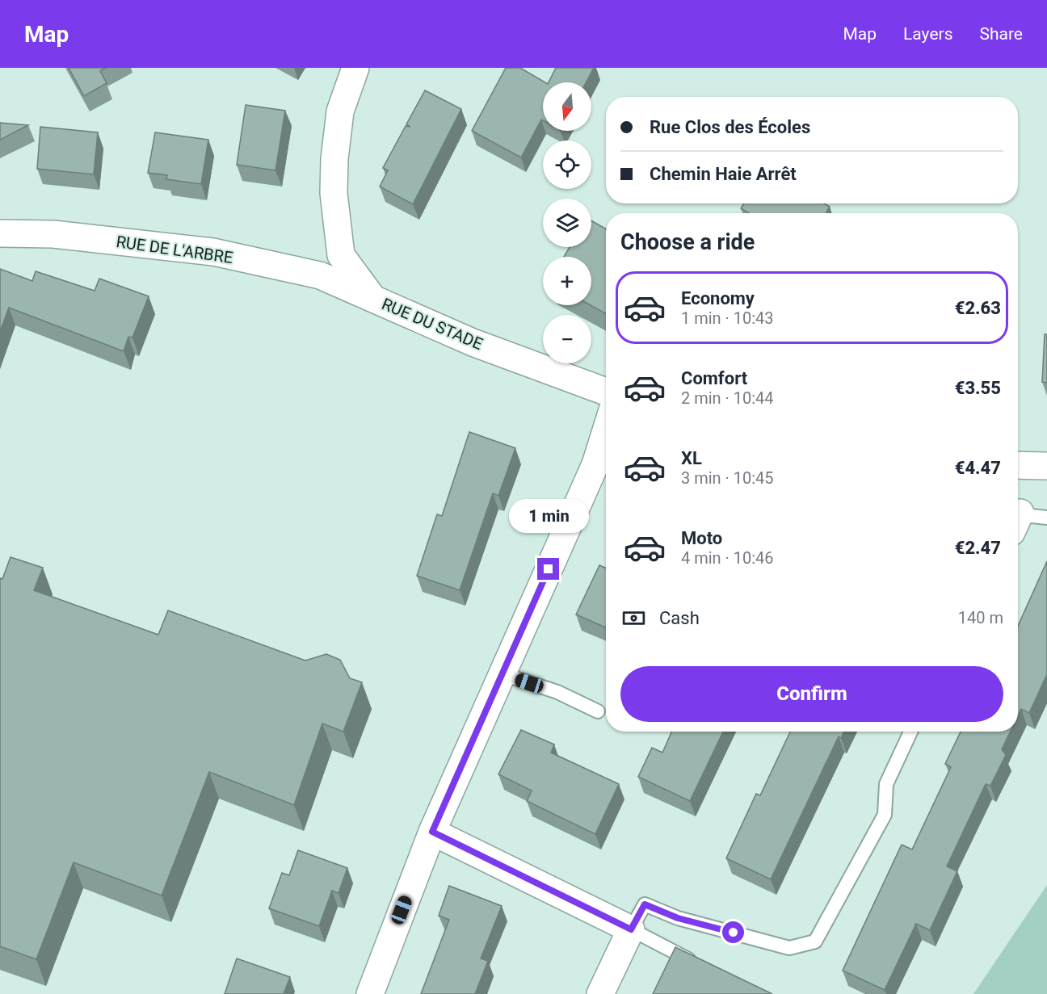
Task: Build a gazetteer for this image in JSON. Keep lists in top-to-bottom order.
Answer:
{
  "streets": {
    "street": ["RUE DE L'ARBRE", "RUE DU STADE"]
  },
  "crossings": [
    ["RUE DE L'ARBRE", "RUE DU STADE"]
  ],
  "north": "bottom",
  "page": {
    "header": "Map",
    "nav": ["Map", "Layers", "Share"],
    "map_buttons": ["+", "−"],
    "banner": ["Rue Clos des Écoles", "Chemin Haie Arrêt"],
    "heading": "Choose a ride",
    "list": [
      {
        "name": "Economy",
        "note": "1 min · 10:43",
        "value": "€2.63"
      },
      {
        "name": "Comfort",
        "note": "2 min · 10:44",
        "value": "€3.55"
      },
      {
        "name": "XL",
        "note": "3 min · 10:45",
        "value": "€4.47"
      },
      {
        "name": "Moto",
        "note": "4 min · 10:46",
        "value": "€2.47"
      }
    ],
    "bubble": "1 min",
    "pay": ["Cash", "140 m"],
    "buttons": "Confirm"
  }
}
